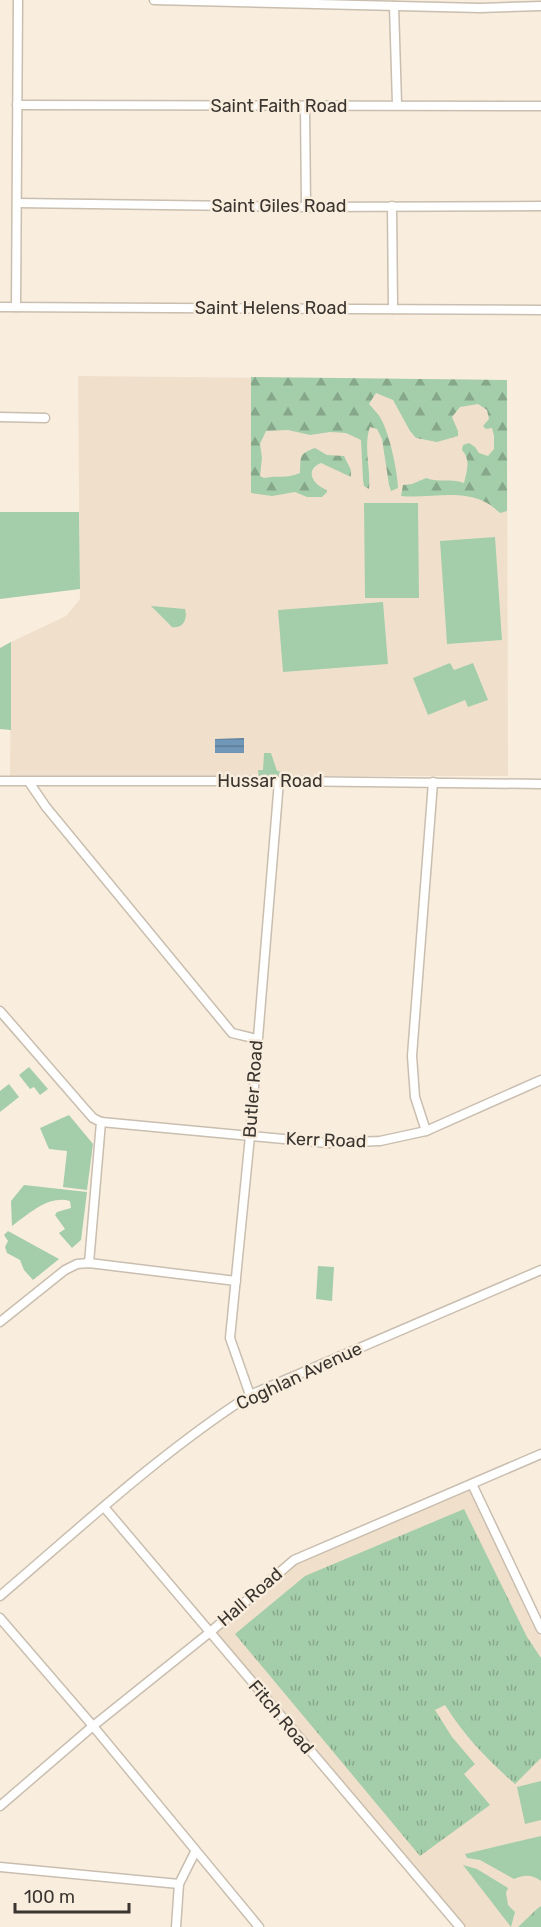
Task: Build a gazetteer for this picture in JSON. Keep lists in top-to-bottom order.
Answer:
{
  "streets": {
    "street": [
      "Saint Faith Road",
      "Saint Giles Road",
      "Saint Helens Road",
      "Hussar Road",
      "Butler Road",
      "Kerr Road",
      "Coghlan Avenue",
      "Hall Road",
      "Fitch Road"
    ]
  },
  "crossings": [
    ["Hussar Road", "Butler Road"],
    ["Butler Road", "Kerr Road"],
    ["Butler Road", "Coghlan Avenue"],
    ["Coghlan Avenue", "Fitch Road"],
    ["Hall Road", "Fitch Road"]
  ],
  "scale_bar": "100 m"
}
